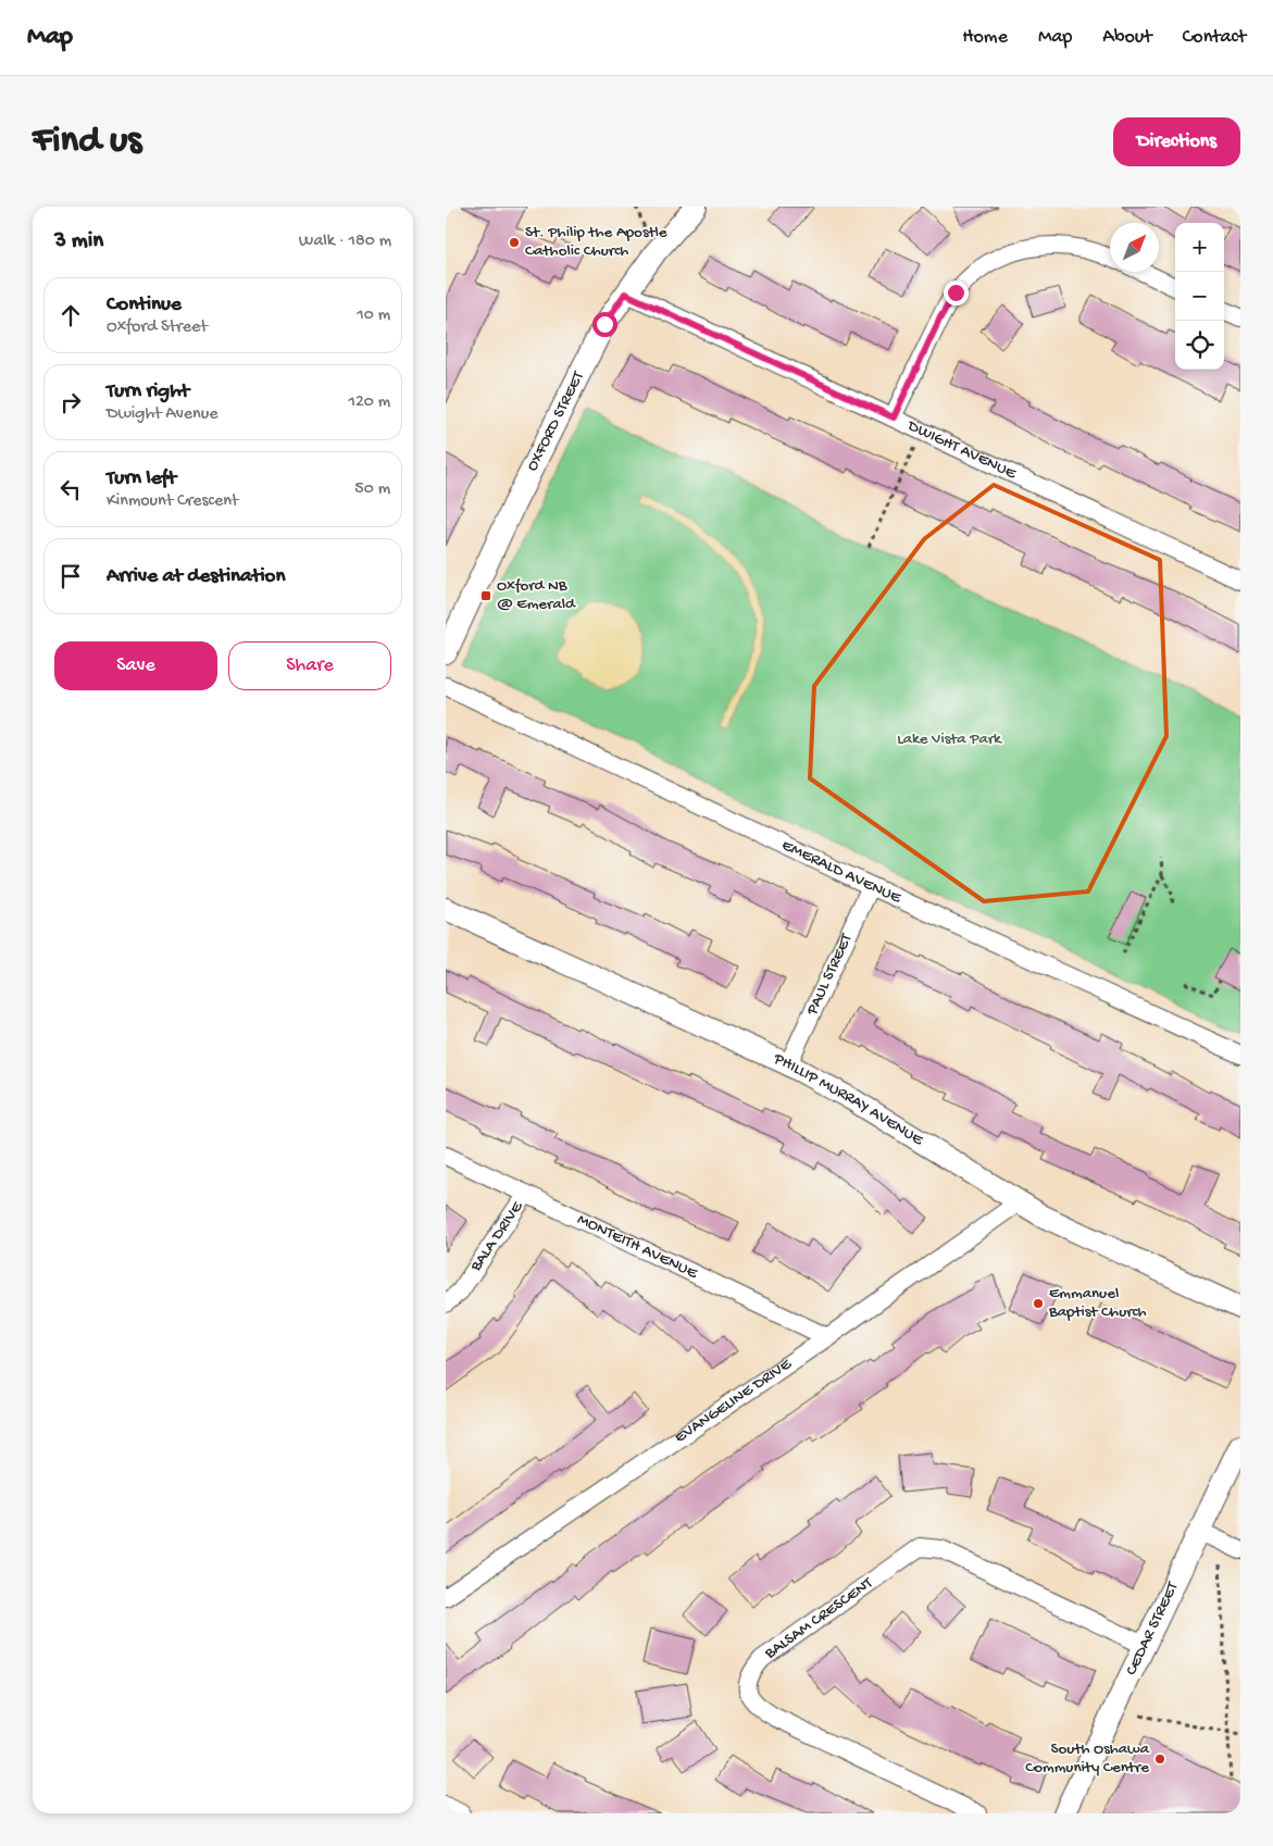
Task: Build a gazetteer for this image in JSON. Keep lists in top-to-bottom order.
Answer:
{
  "streets": {
    "street": [
      "OXFORD STREET",
      "DWIGHT AVENUE",
      "EMERALD AVENUE",
      "PAUL STREET",
      "PHILLIP MURRAY AVENUE",
      "BALA DRIVE",
      "MONTEITH AVENUE",
      "EVANGELINE DRIVE",
      "BALSAM CRESCENT",
      "CEDAR STREET"
    ]
  },
  "crossings": [
    ["OXFORD STREET", "DWIGHT AVENUE"],
    ["EMERALD AVENUE", "PAUL STREET"],
    ["PAUL STREET", "PHILLIP MURRAY AVENUE"],
    ["PHILLIP MURRAY AVENUE", "EVANGELINE DRIVE"],
    ["BALA DRIVE", "MONTEITH AVENUE"],
    ["MONTEITH AVENUE", "EVANGELINE DRIVE"],
    ["BALSAM CRESCENT", "CEDAR STREET"]
  ],
  "parks": ["Lake Vista Park"],
  "places": {
    "other": ["St. Philip the Apostle Catholic Church", "Emmanuel Baptist Church", "South Oshawa Community Centre"],
    "transit": ["Oxford NB @ Emerald"]
  },
  "north": "top right",
  "page": {
    "header": "Map",
    "nav": [
      "Home",
      "Map",
      "About",
      "Contact"
    ],
    "buttons": [
      "Directions",
      ["Save", "Share"]
    ],
    "title": "Find us",
    "heading": ["3 min", "Walk · 180 m"],
    "map_buttons": ["+", "−"],
    "list": [
      ["Continue", "Oxford Street", "10 m"],
      ["Turn right", "Dwight Avenue", "120 m"],
      ["Turn left", "Kinmount Crescent", "50 m"],
      "Arrive at destination"
    ]
  }
}
